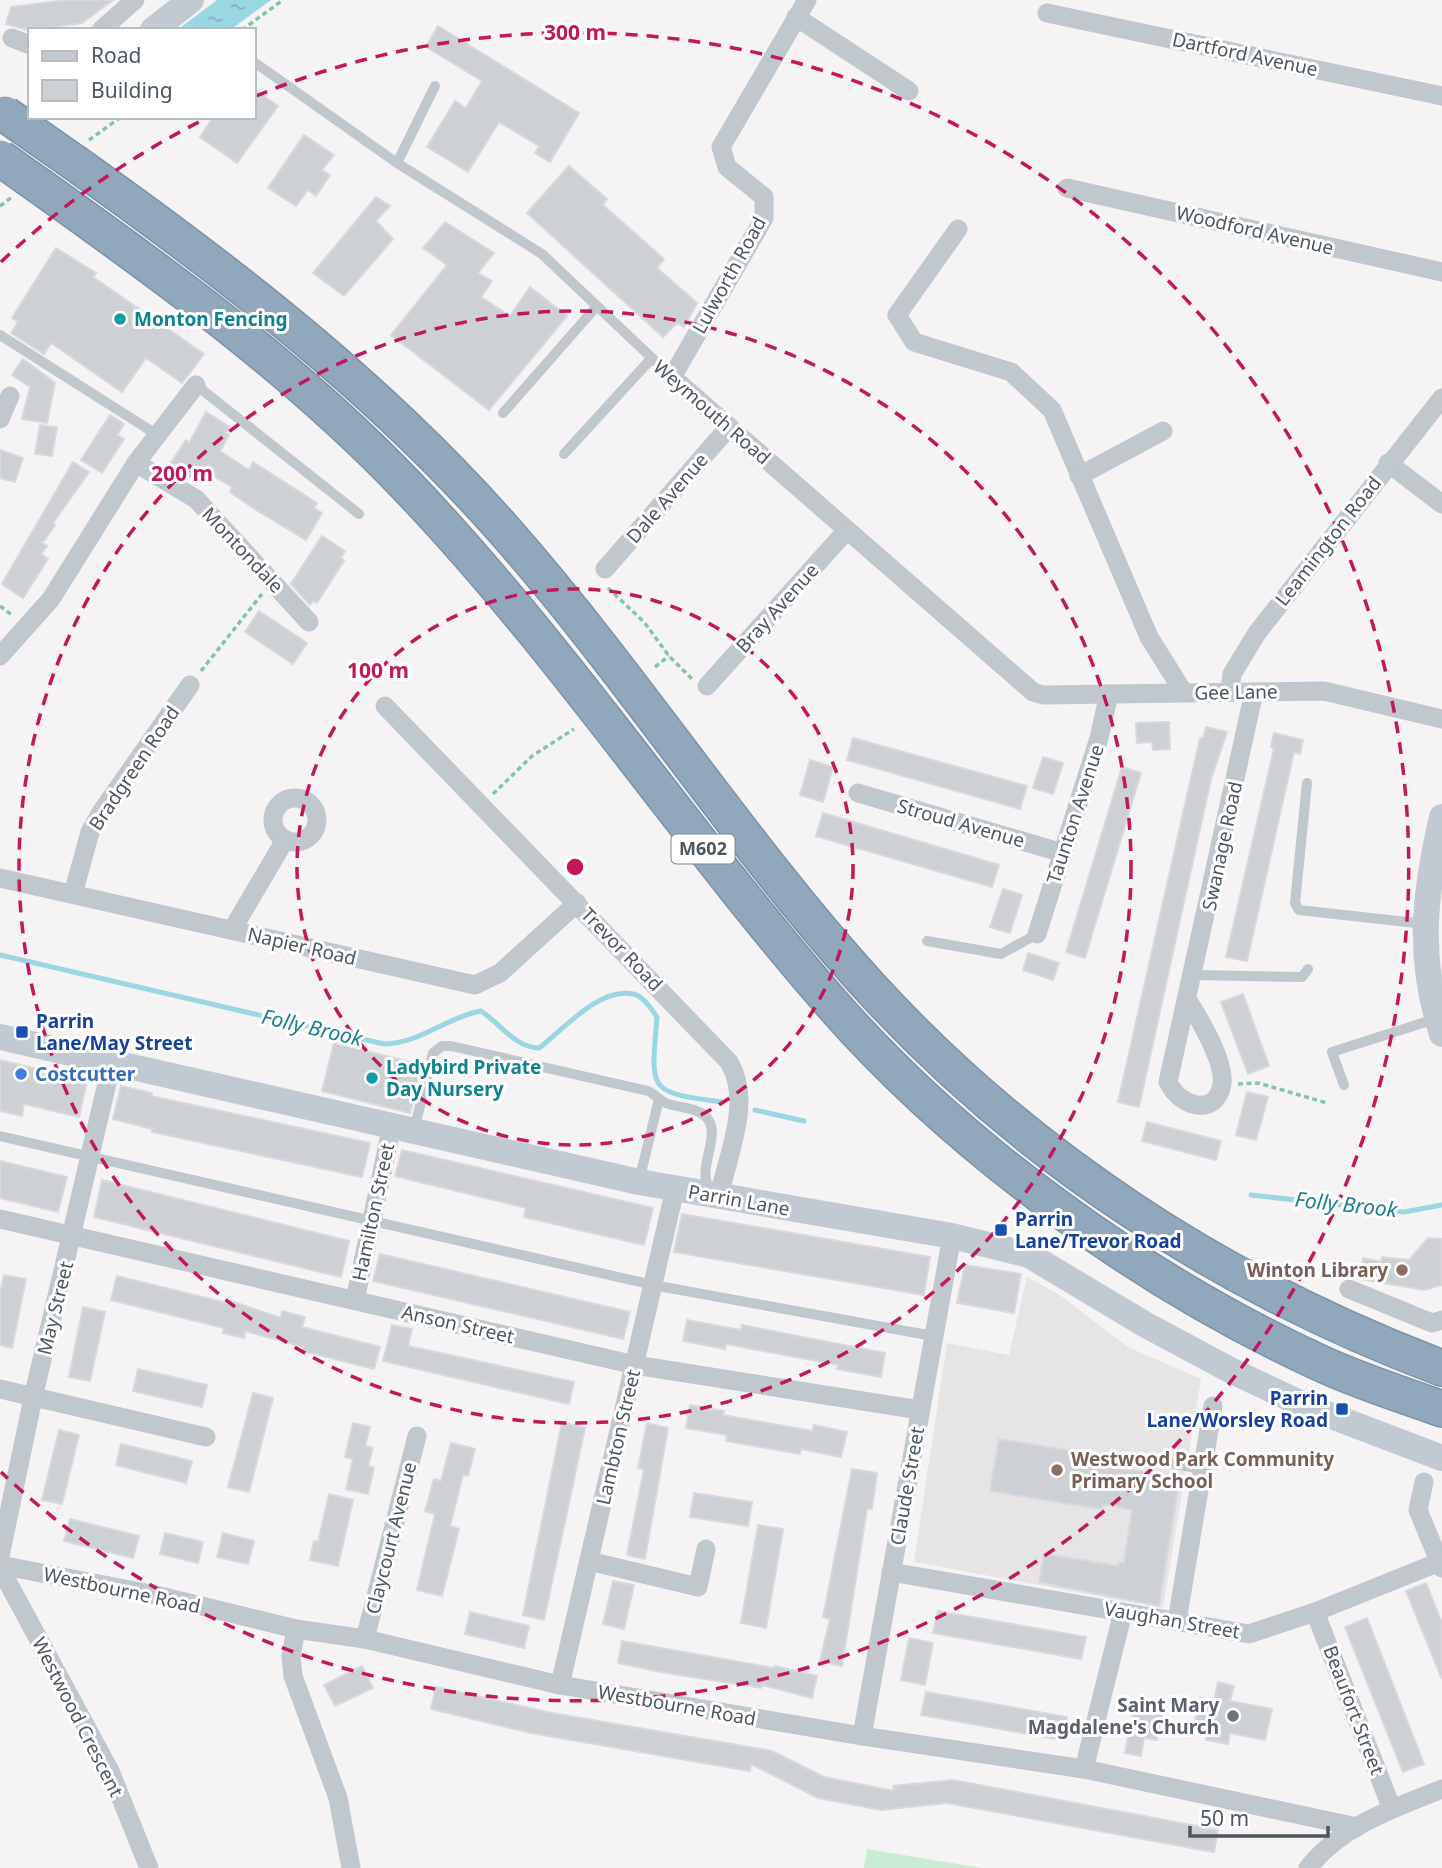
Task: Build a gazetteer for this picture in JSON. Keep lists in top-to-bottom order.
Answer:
{
  "streets": {
    "highway": ["M602"],
    "main road": ["Parrin Lane"],
    "street": [
      "Dartford Avenue",
      "Woodford Avenue",
      "Lulworth Road",
      "Weymouth Road",
      "Dale Avenue",
      "Leamington Road",
      "Montondale",
      "Bray Avenue",
      "Gee Lane",
      "Bradgreen Road",
      "Taunton Avenue",
      "Stroud Avenue",
      "Swanage Road",
      "Napier Road",
      "Trevor Road",
      "Hamilton Street",
      "May Street",
      "Anson Street",
      "Lambton Street",
      "Claude Street",
      "Claycourt Avenue",
      "Westbourne Road",
      "Vaughan Street",
      "Beaufort Street",
      "Westwood Crescent"
    ]
  },
  "crossings": [
    ["Lulworth Road", "Weymouth Road"],
    ["Weymouth Road", "Dale Avenue"],
    ["Weymouth Road", "Bray Avenue"],
    ["Weymouth Road", "Gee Lane"],
    ["Weymouth Road", "Taunton Avenue"],
    ["Leamington Road", "Gee Lane"],
    ["Gee Lane", "Swanage Road"],
    ["Bradgreen Road", "Napier Road"],
    ["Taunton Avenue", "Stroud Avenue"],
    ["Napier Road", "Trevor Road"],
    ["Trevor Road", "Parrin Lane"],
    ["Parrin Lane", "Hamilton Street"],
    ["Parrin Lane", "May Street"],
    ["Parrin Lane", "Lambton Street"],
    ["Parrin Lane", "Claude Street"],
    ["Hamilton Street", "Anson Street"],
    ["May Street", "Anson Street"],
    ["Anson Street", "Lambton Street"],
    ["Anson Street", "Claude Street"],
    ["Lambton Street", "Westbourne Road"],
    ["Claude Street", "Westbourne Road"],
    ["Claude Street", "Vaughan Street"],
    ["Claycourt Avenue", "Westbourne Road"],
    ["Westbourne Road", "Westwood Crescent"],
    ["Vaughan Street", "Beaufort Street"]
  ],
  "water": ["Folly Brook"],
  "places": {
    "other": [
      "Monton Fencing",
      "Costcutter",
      "Ladybird Private Day Nursery",
      "Winton Library",
      "Westwood Park Community Primary School",
      "Saint Mary Magdalene's Church"
    ],
    "transit": ["Parrin Lane/May Street", "Parrin Lane/Trevor Road", "Parrin Lane/Worsley Road"]
  },
  "legend": ["Road", "Building"],
  "scale_bar": "50 m",
  "rings": ["300 m", "200 m", "100 m"]
}
